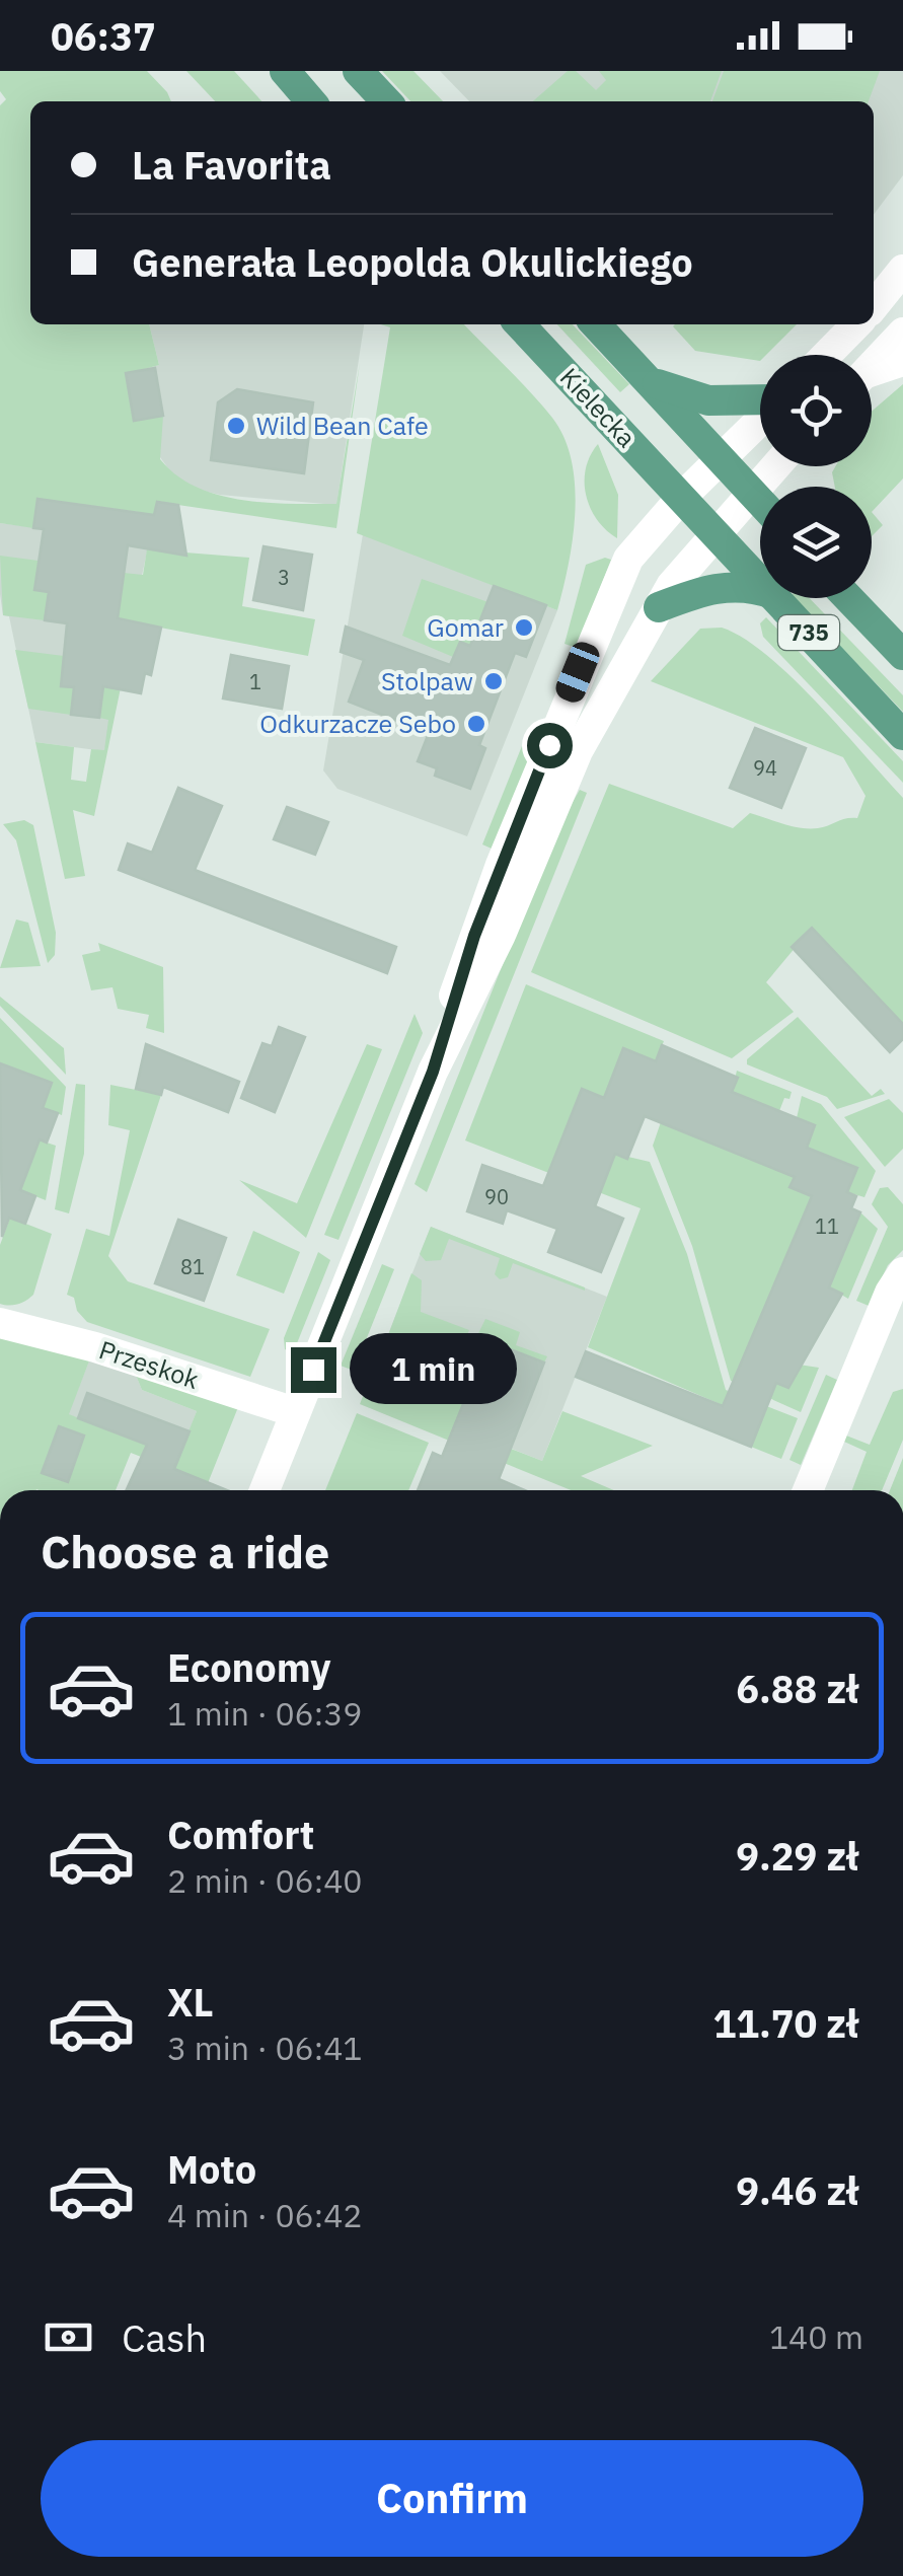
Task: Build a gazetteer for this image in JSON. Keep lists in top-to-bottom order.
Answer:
{
  "streets": {
    "main road": ["Kielecka", "735", "Przeskok"]
  },
  "crossings": [
    ["Kielecka", "735"]
  ],
  "places": [
    "Wild Bean Cafe",
    "Gomar",
    "Stolpaw",
    "Odkurzacze Sebo"
  ],
  "house_numbers": [
    "3",
    "1",
    "94",
    "90",
    "11",
    "81"
  ],
  "page": {
    "status": "06:37",
    "banner": ["La Favorita", "Generała Leopolda Okulickiego"],
    "bubble": "1 min",
    "heading": "Choose a ride",
    "list": [
      {
        "name": "Economy",
        "note": "1 min · 06:39",
        "value": "6.88 zł"
      },
      {
        "name": "Comfort",
        "note": "2 min · 06:40",
        "value": "9.29 zł"
      },
      {
        "name": "XL",
        "note": "3 min · 06:41",
        "value": "11.70 zł"
      },
      {
        "name": "Moto",
        "note": "4 min · 06:42",
        "value": "9.46 zł"
      }
    ],
    "pay": ["Cash", "140 m"],
    "buttons": "Confirm"
  }
}
